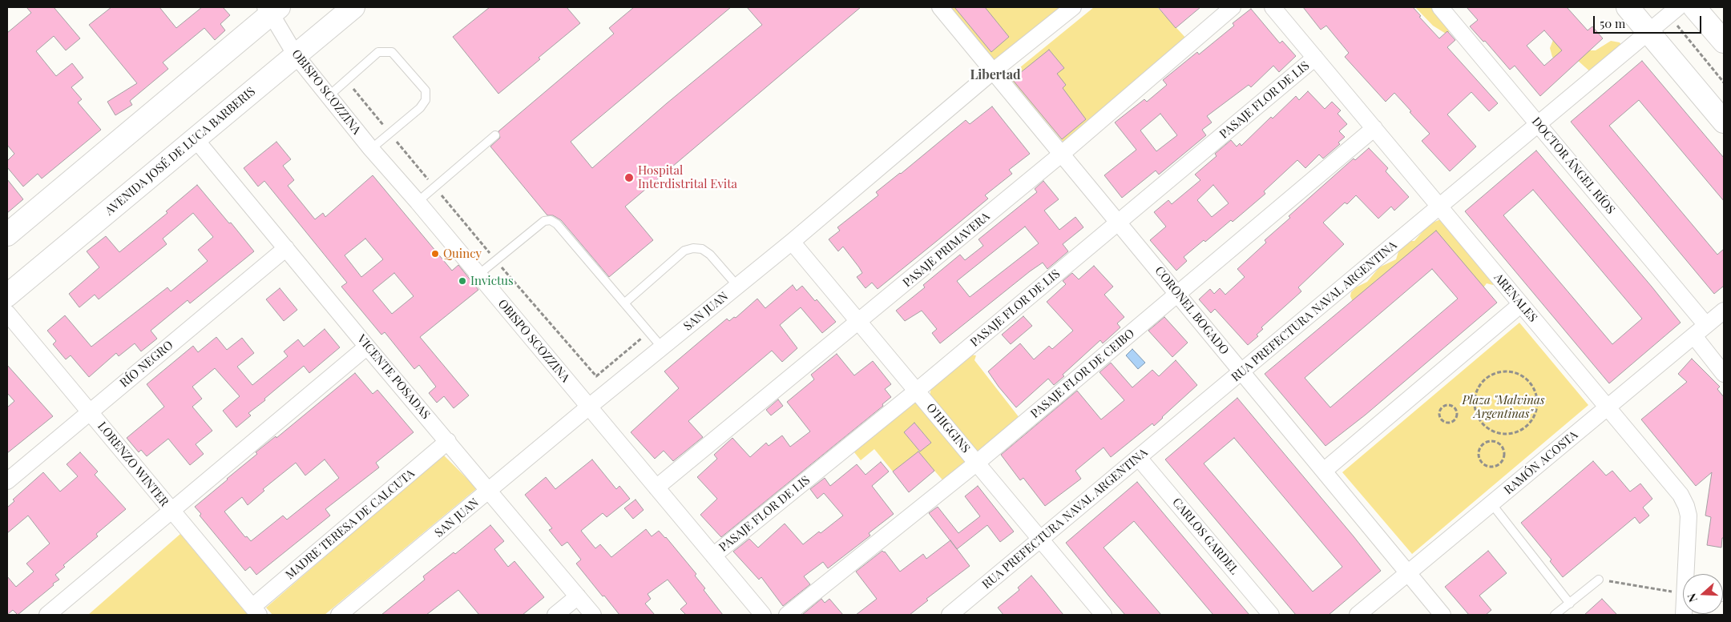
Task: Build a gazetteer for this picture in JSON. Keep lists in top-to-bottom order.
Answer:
{
  "streets": {
    "main road": ["AVENIDA JOSÉ DE LUCA BARBERIS"],
    "street": [
      "OBISPO SCOZZINA",
      "PASAJE FLOR DE LIS",
      "DOCTOR ÁNGEL RÍOS",
      "PASAJE PRIMAVERA",
      "ARENALES",
      "CORONEL BOGADO",
      "SAN JUAN",
      "RUA PREFECTURA NAVAL ARGENTINA",
      "RÍO NEGRO",
      "PASAJE FLOR DE CEIBO",
      "VICENTE POSADAS",
      "O'HIGGINS",
      "RAMÓN ACOSTA",
      "LORENZO WINTER",
      "MADRE TERESA DE CALCUTA",
      "CARLOS GARDEL"
    ]
  },
  "crossings": [
    ["OBISPO SCOZZINA", "PASAJE FLOR DE LIS"],
    ["OBISPO SCOZZINA", "AVENIDA JOSÉ DE LUCA BARBERIS"],
    ["OBISPO SCOZZINA", "PASAJE PRIMAVERA"],
    ["OBISPO SCOZZINA", "SAN JUAN"],
    ["PASAJE FLOR DE LIS", "ARENALES"],
    ["PASAJE FLOR DE LIS", "CORONEL BOGADO"],
    ["PASAJE FLOR DE LIS", "O'HIGGINS"],
    ["AVENIDA JOSÉ DE LUCA BARBERIS", "VICENTE POSADAS"],
    ["DOCTOR ÁNGEL RÍOS", "RUA PREFECTURA NAVAL ARGENTINA"],
    ["DOCTOR ÁNGEL RÍOS", "RAMÓN ACOSTA"],
    ["PASAJE PRIMAVERA", "CORONEL BOGADO"],
    ["PASAJE PRIMAVERA", "O'HIGGINS"],
    ["ARENALES", "RUA PREFECTURA NAVAL ARGENTINA"],
    ["ARENALES", "PASAJE FLOR DE CEIBO"],
    ["ARENALES", "RAMÓN ACOSTA"],
    ["CORONEL BOGADO", "SAN JUAN"],
    ["CORONEL BOGADO", "RUA PREFECTURA NAVAL ARGENTINA"],
    ["CORONEL BOGADO", "PASAJE FLOR DE CEIBO"],
    ["CORONEL BOGADO", "RAMÓN ACOSTA"],
    ["SAN JUAN", "VICENTE POSADAS"],
    ["SAN JUAN", "O'HIGGINS"],
    ["RUA PREFECTURA NAVAL ARGENTINA", "O'HIGGINS"],
    ["RUA PREFECTURA NAVAL ARGENTINA", "CARLOS GARDEL"],
    ["RÍO NEGRO", "VICENTE POSADAS"],
    ["RÍO NEGRO", "LORENZO WINTER"],
    ["PASAJE FLOR DE CEIBO", "O'HIGGINS"],
    ["VICENTE POSADAS", "MADRE TERESA DE CALCUTA"],
    ["LORENZO WINTER", "MADRE TERESA DE CALCUTA"]
  ],
  "districts": ["Libertad"],
  "parks": ["Plaza \"Malvinas Argentinas\""],
  "places": ["Hospital Interdistrital Evita", "Quincy", "Invictus"],
  "scale_bar": "50 m",
  "north": "left"
}
